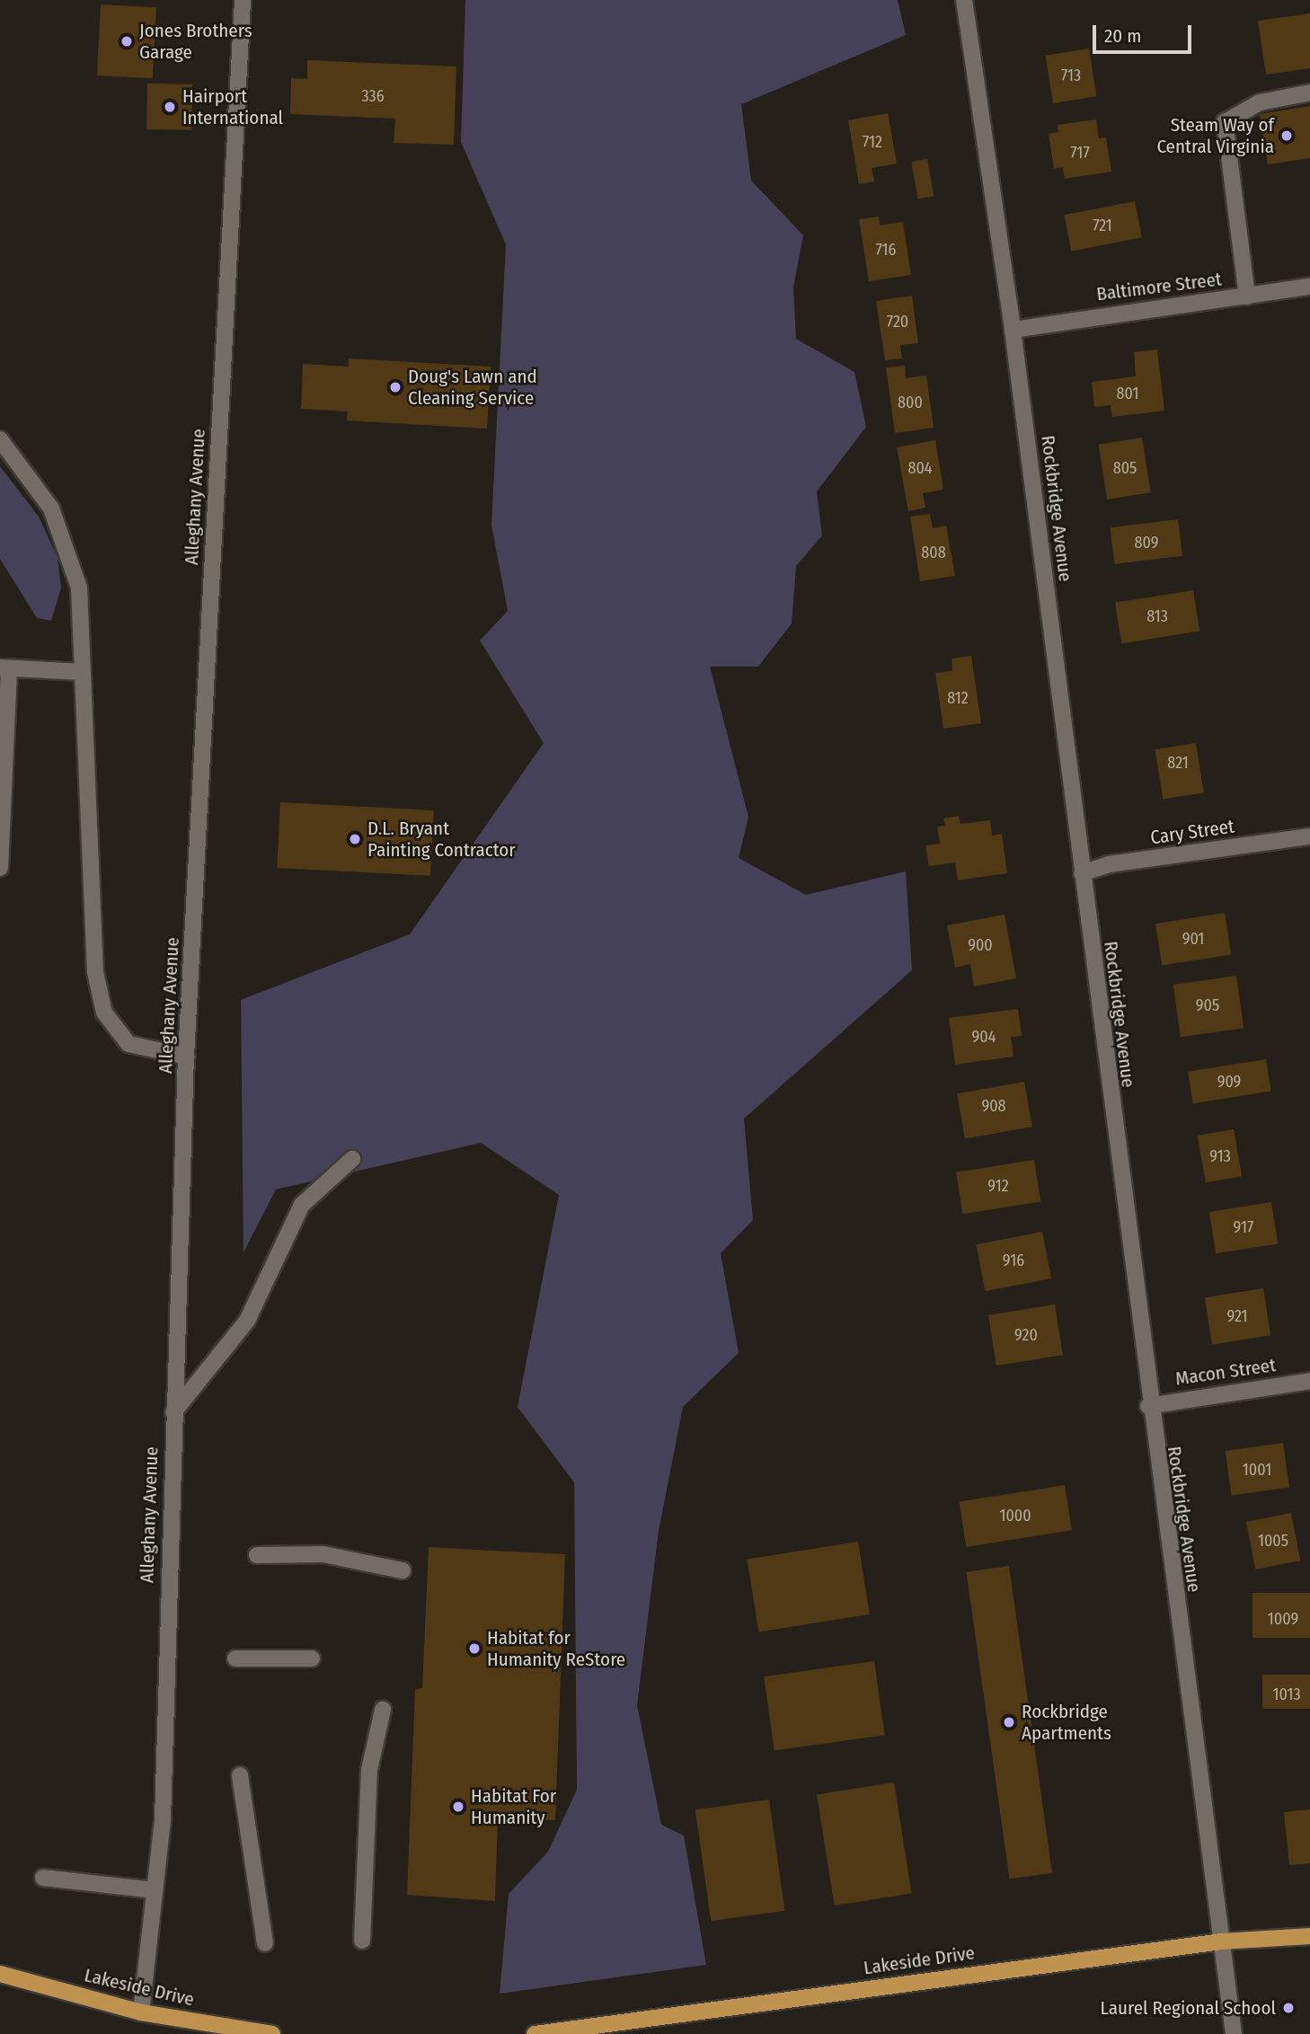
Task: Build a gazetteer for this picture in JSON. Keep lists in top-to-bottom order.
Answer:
{
  "streets": {
    "main road": ["Lakeside Drive"],
    "street": [
      "Baltimore Street",
      "Alleghany Avenue",
      "Rockbridge Avenue",
      "Cary Street",
      "Macon Street"
    ]
  },
  "crossings": [
    ["Baltimore Street", "Rockbridge Avenue"],
    ["Alleghany Avenue", "Lakeside Drive"],
    ["Rockbridge Avenue", "Cary Street"],
    ["Rockbridge Avenue", "Macon Street"],
    ["Rockbridge Avenue", "Lakeside Drive"]
  ],
  "places": [
    "Jones Brothers Garage",
    "Hairport International",
    "Steam Way of Central Virginia",
    "Doug's Lawn and Cleaning Service",
    "D.L. Bryant Painting Contractor",
    "Habitat for Humanity ReStore",
    "Rockbridge Apartments",
    "Habitat For Humanity",
    "Laurel Regional School"
  ],
  "house_numbers": [
    "713",
    "336",
    "712",
    "717",
    "721",
    "716",
    "720",
    "801",
    "800",
    "804",
    "805",
    "809",
    "808",
    "813",
    "812",
    "821",
    "901",
    "900",
    "905",
    "904",
    "909",
    "908",
    "913",
    "912",
    "917",
    "916",
    "921",
    "920",
    "1001",
    "1000",
    "1005",
    "1009",
    "1013"
  ],
  "scale_bar": "20 m"
}
